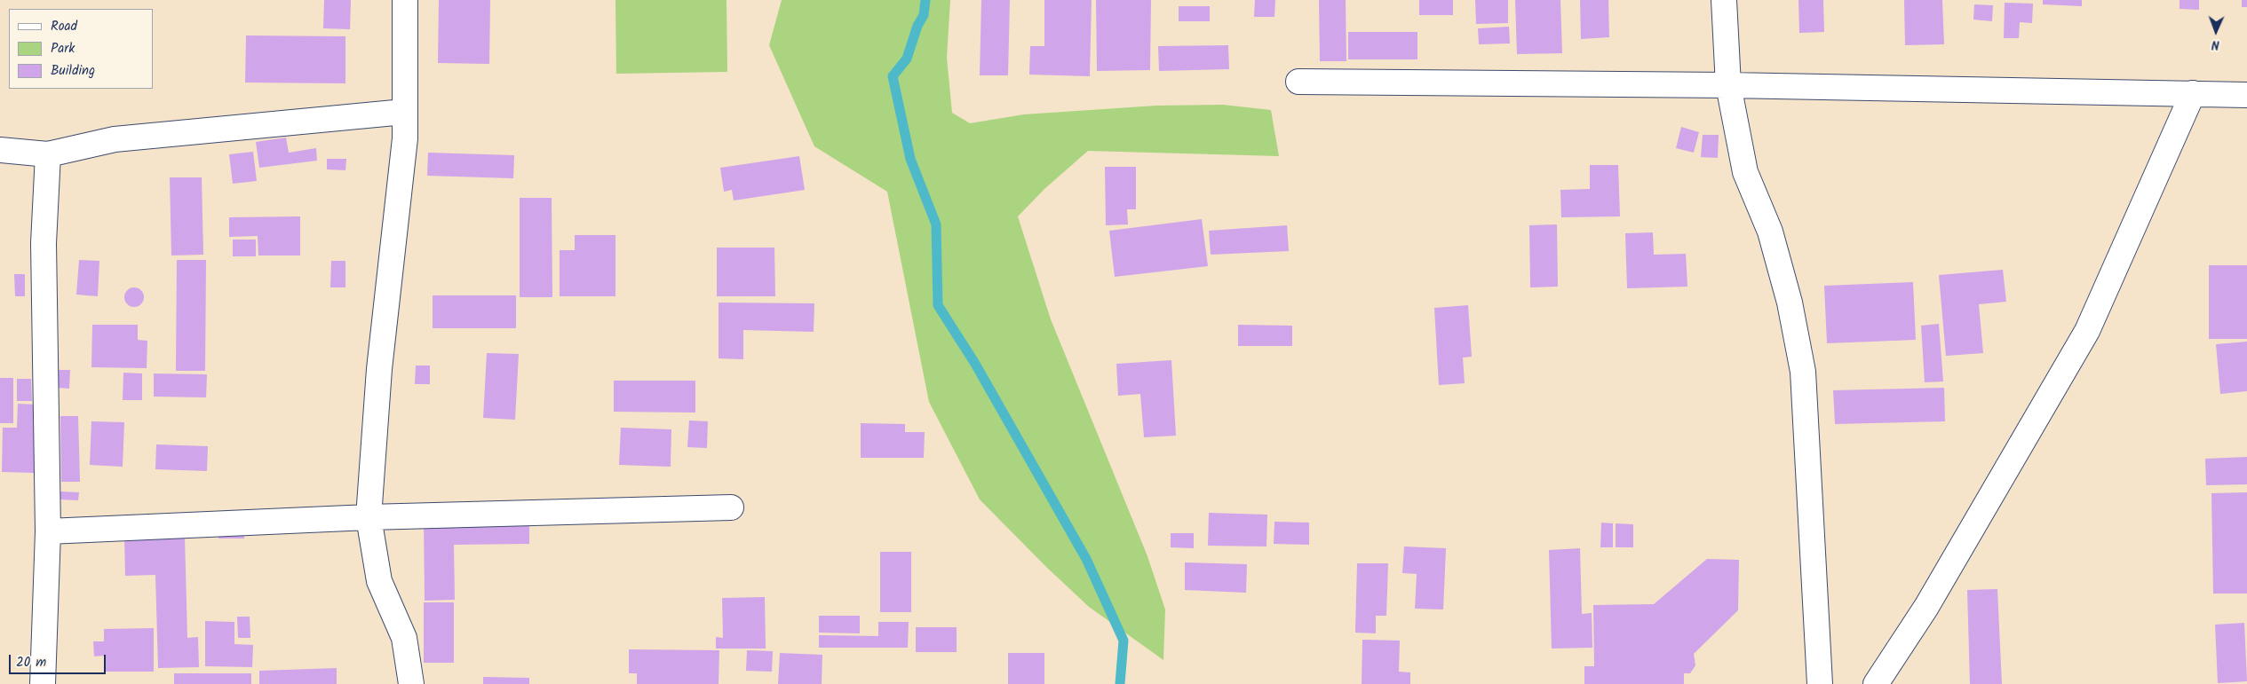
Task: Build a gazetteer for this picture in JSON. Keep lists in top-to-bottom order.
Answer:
{
  "legend": ["Road", "Park", "Building"],
  "scale_bar": "20 m",
  "north": "bottom"
}
